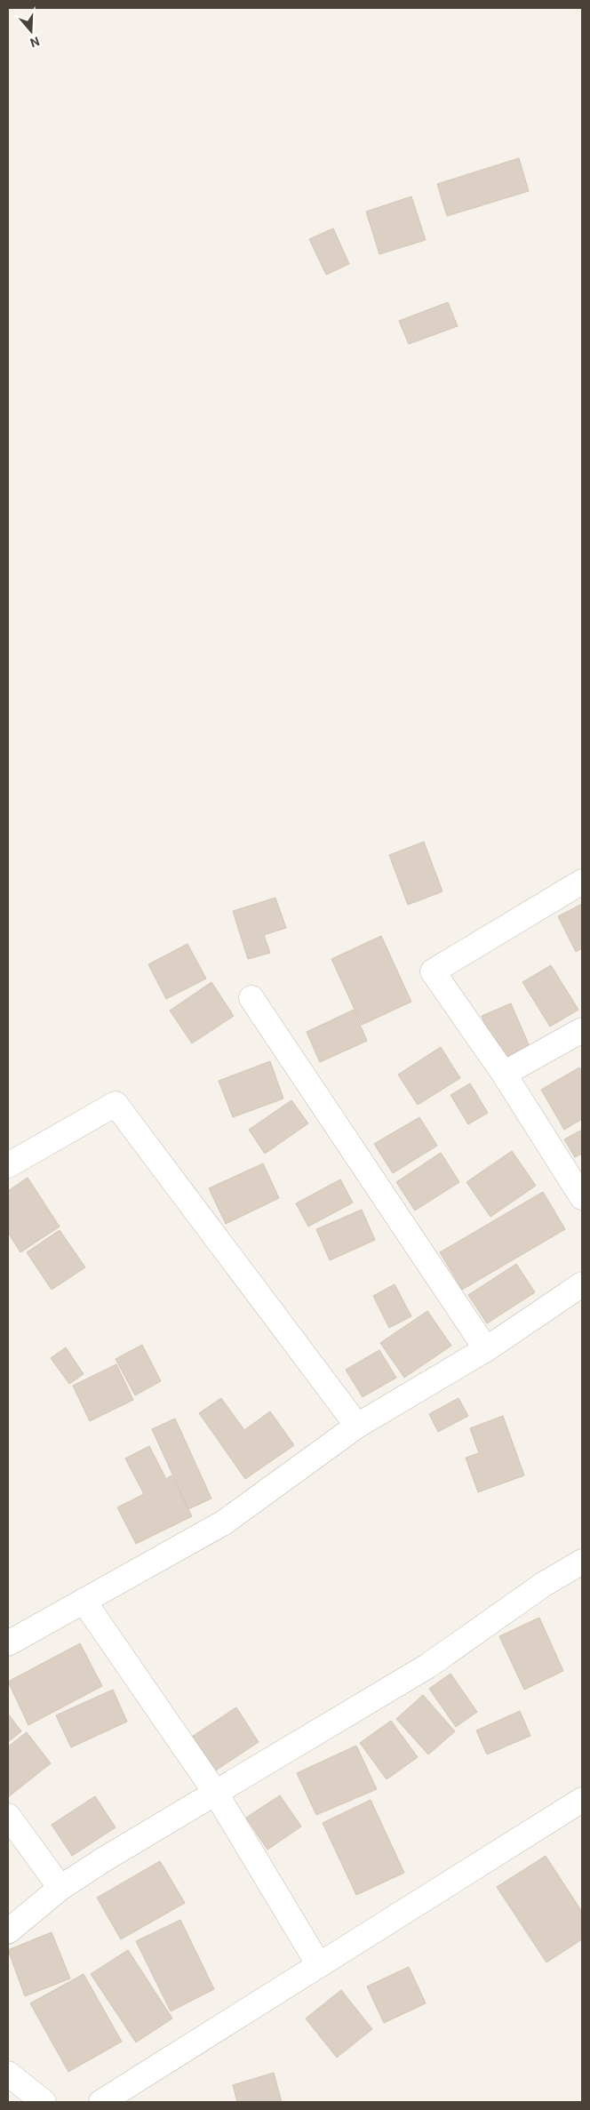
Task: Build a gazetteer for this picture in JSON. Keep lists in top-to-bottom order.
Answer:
{
  "north": "bottom"
}
